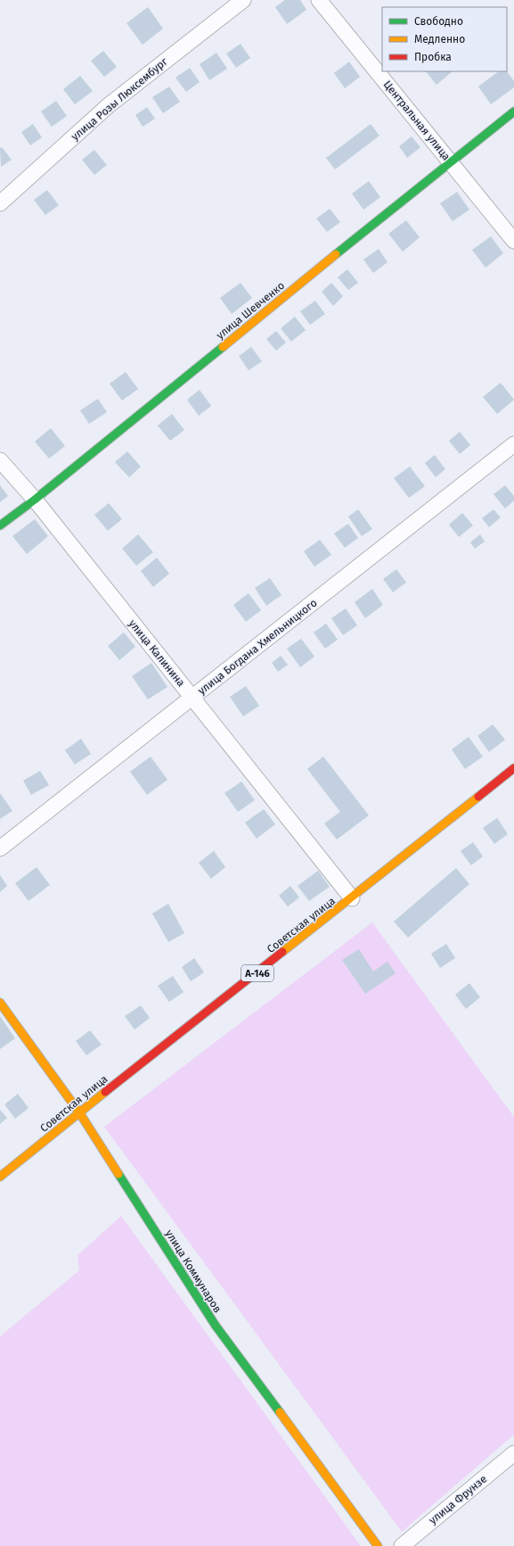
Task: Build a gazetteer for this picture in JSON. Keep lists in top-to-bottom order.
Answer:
{
  "streets": {
    "main road": [
      "улица Шевченко",
      "Советская улица",
      "А-146",
      "улица Коммунаров"
    ],
    "street": [
      "улица Розы Люксембург",
      "Центральная улица",
      "улица Богдана Хмельницкого",
      "улица Калинина",
      "улица Фрунзе"
    ]
  },
  "crossings": [
    ["Центральная улица", "улица Шевченко"],
    ["улица Шевченко", "улица Калинина"],
    ["улица Богдана Хмельницкого", "улица Калинина"],
    ["улица Калинина", "Советская улица"],
    ["Советская улица", "улица Коммунаров"]
  ],
  "legend": ["Свободно", "Медленно", "Пробка"]
}
